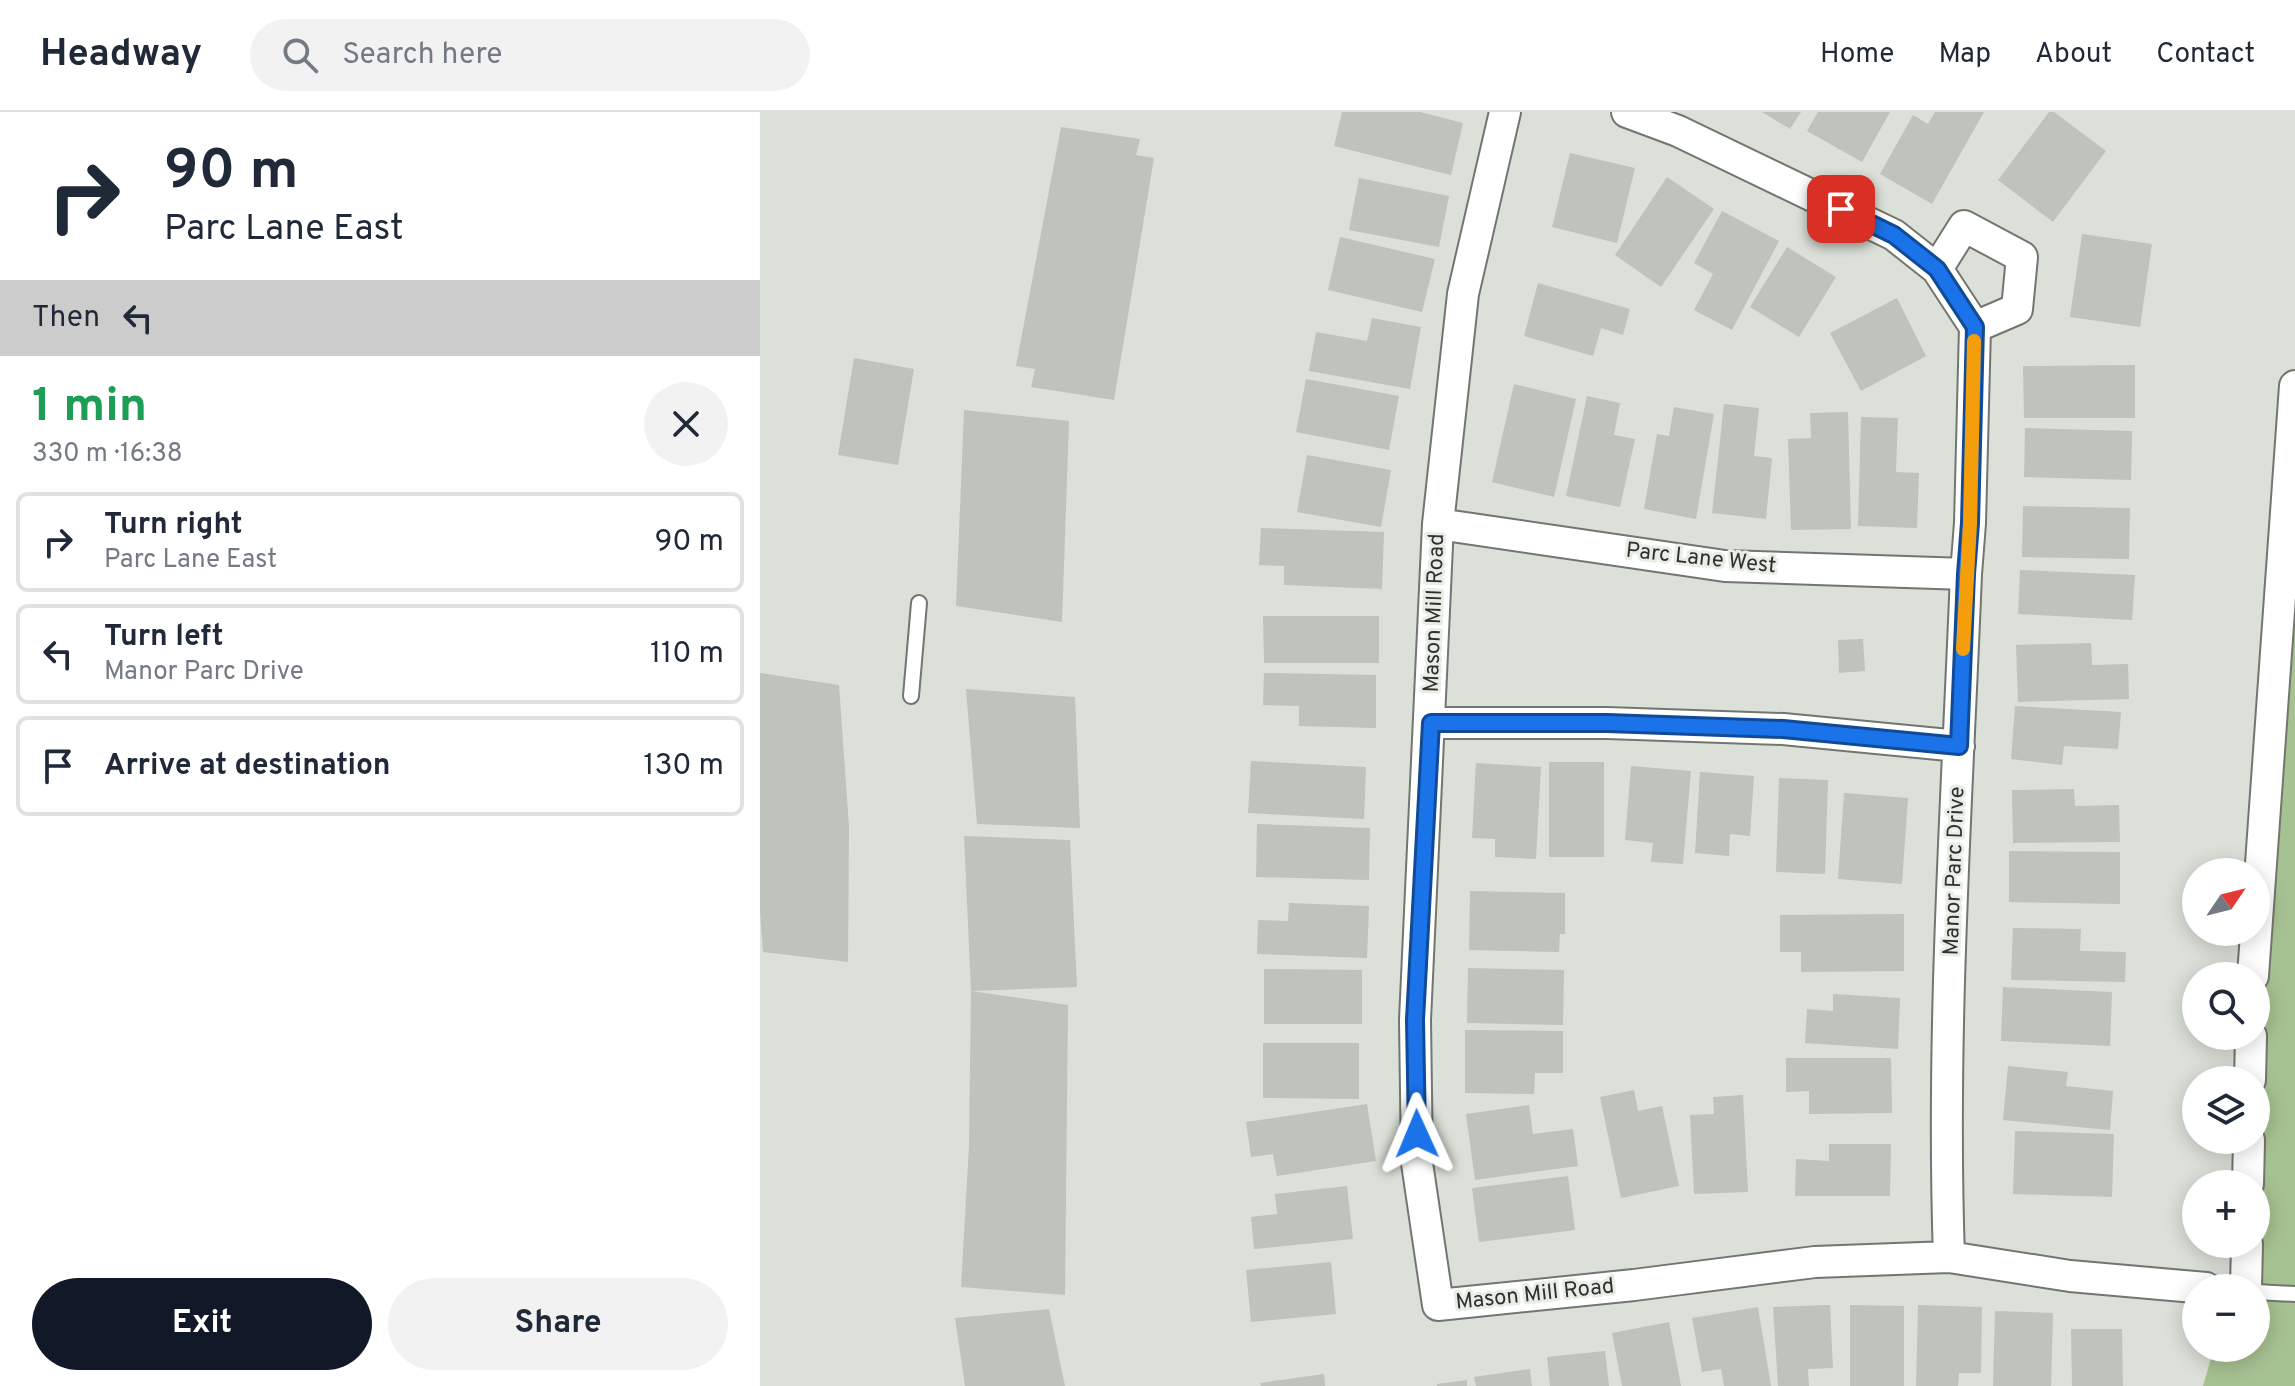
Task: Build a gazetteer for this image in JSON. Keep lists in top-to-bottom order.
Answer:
{
  "streets": {
    "street": ["Parc Lane West", "Mason Mill Road", "Manor Parc Drive"]
  },
  "crossings": [
    ["Parc Lane West", "Mason Mill Road"],
    ["Parc Lane West", "Manor Parc Drive"],
    ["Mason Mill Road", "Manor Parc Drive"]
  ],
  "north": "top right",
  "page": {
    "header": "Headway",
    "search": "Search here",
    "nav": [
      "Home",
      "Map",
      "About",
      "Contact"
    ],
    "turn": ["90 m", "Parc Lane East"],
    "then": "Then",
    "heading": ["1 min", "330 m · 16:38"],
    "list": [
      {
        "name": "Turn right",
        "note": "Parc Lane East",
        "value": "90 m"
      },
      {
        "name": "Turn left",
        "note": "Manor Parc Drive",
        "value": "110 m"
      },
      {
        "name": "Arrive at destination",
        "value": "130 m"
      }
    ],
    "map_buttons": ["+", "−"],
    "buttons": ["Exit", "Share"]
  }
}
